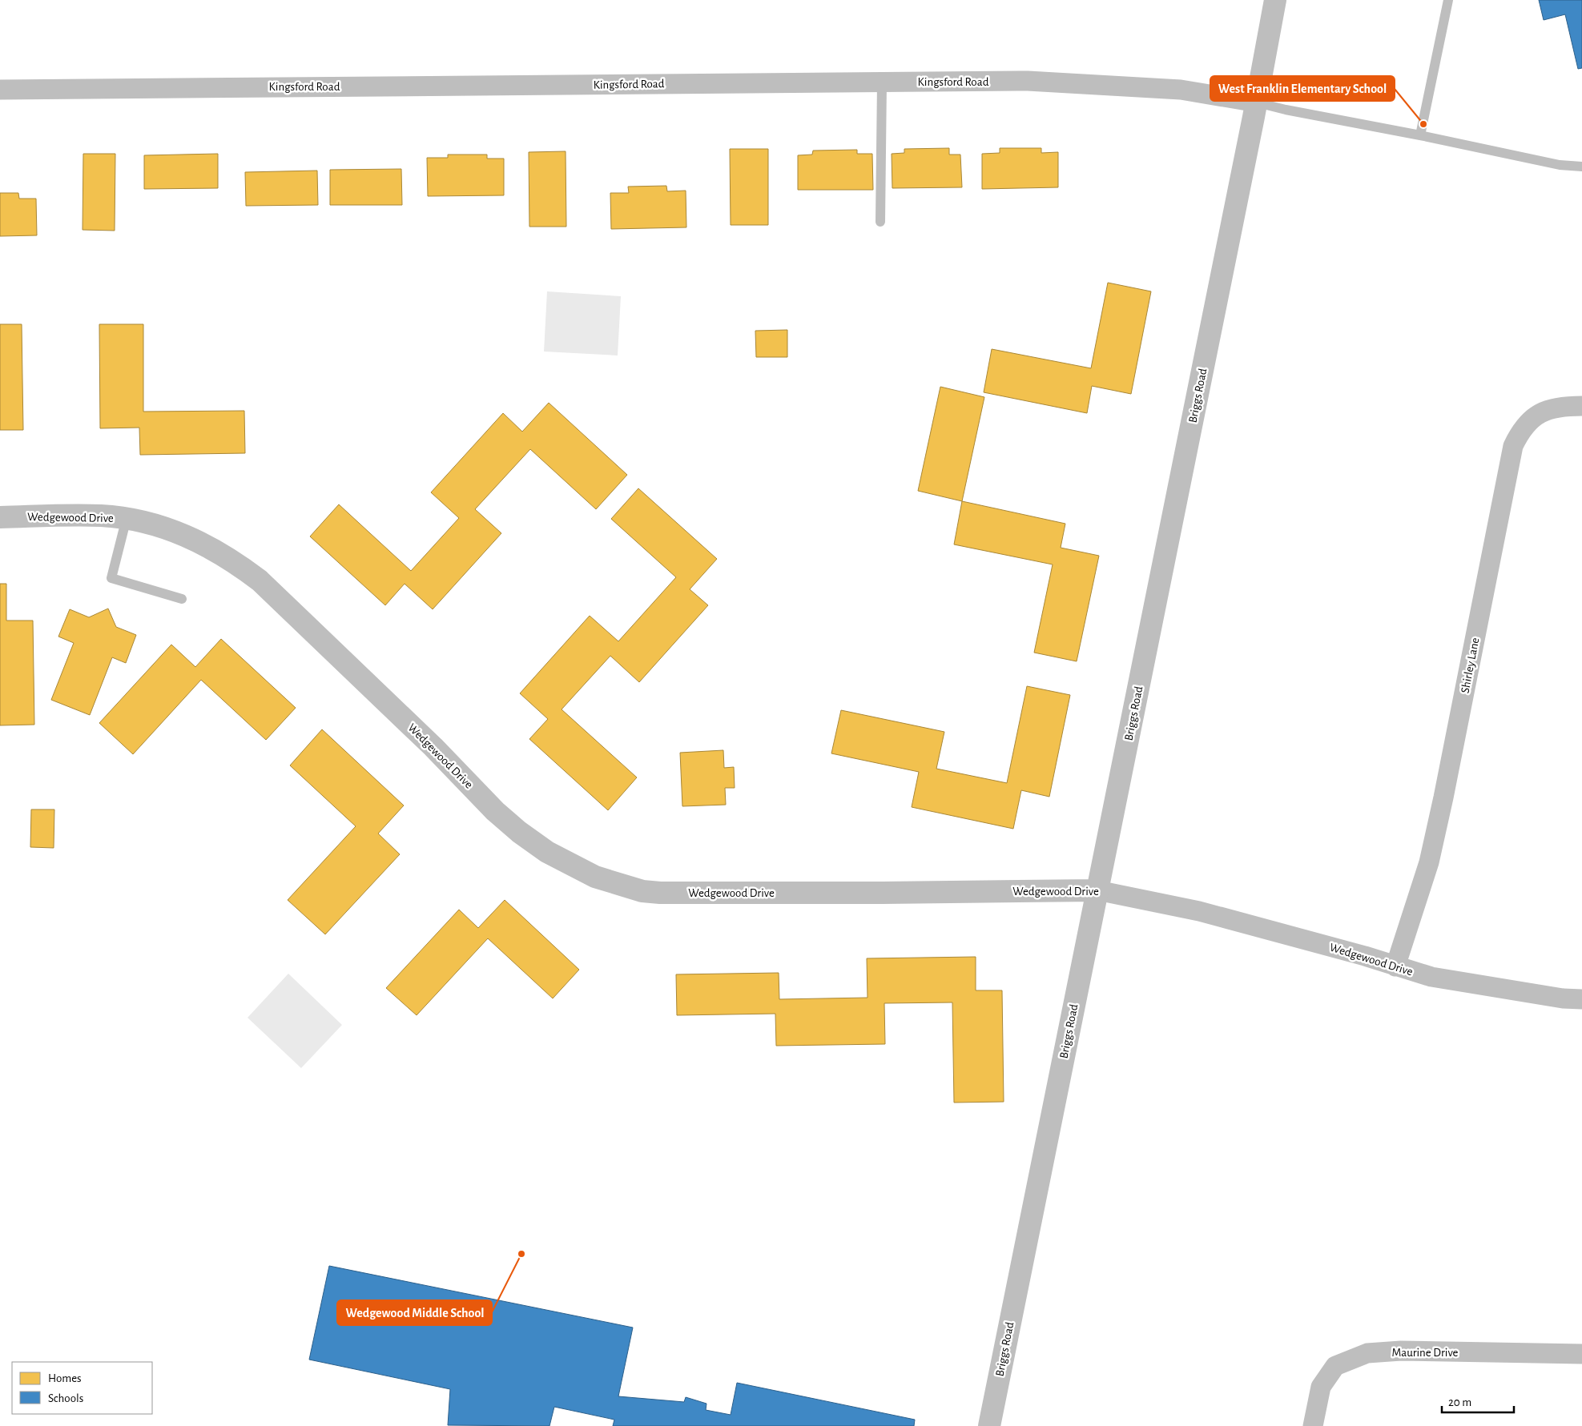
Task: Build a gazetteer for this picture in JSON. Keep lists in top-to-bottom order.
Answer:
{
  "streets": {
    "street": [
      "Kingsford Road",
      "Briggs Road",
      "Wedgewood Drive",
      "Shirley Lane",
      "Maurine Drive"
    ]
  },
  "crossings": [
    ["Kingsford Road", "Briggs Road"],
    ["Briggs Road", "Wedgewood Drive"],
    ["Wedgewood Drive", "Shirley Lane"]
  ],
  "places": ["West Franklin Elementary School", "Wedgewood Middle School"],
  "legend": ["Homes", "Schools"],
  "scale_bar": "20 m"
}
